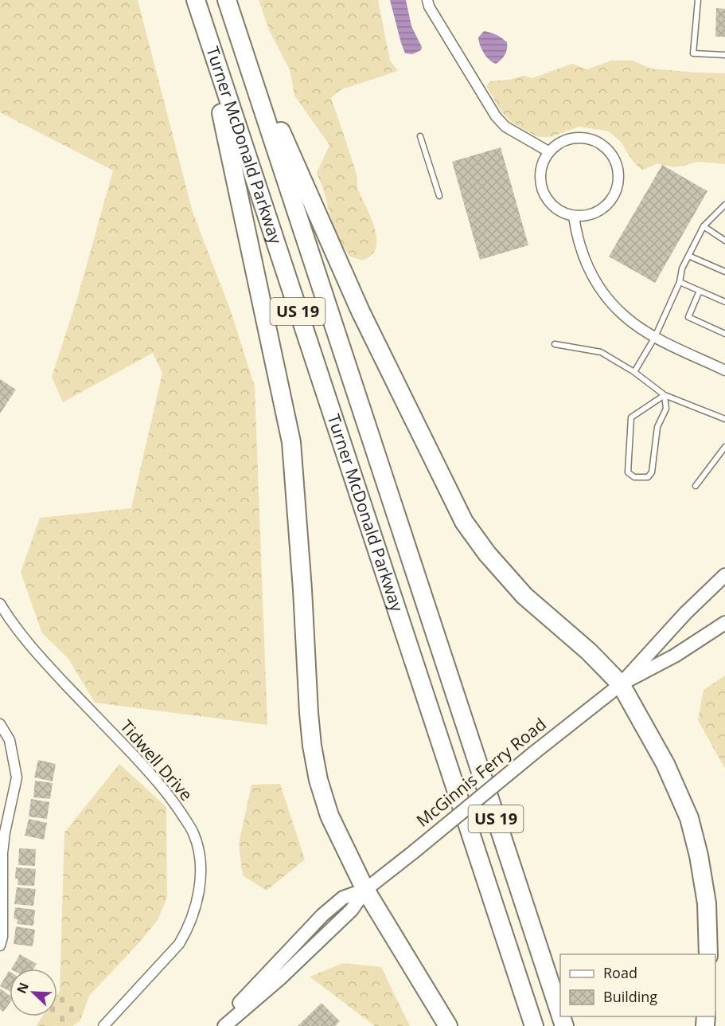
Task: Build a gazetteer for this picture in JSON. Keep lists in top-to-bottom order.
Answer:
{
  "streets": {
    "highway": ["Turner McDonald Parkway", "US 19"],
    "main road": ["McGinnis Ferry Road"],
    "street": ["Tidwell Drive"]
  },
  "legend": ["Road", "Building"],
  "north": "top left"
}
